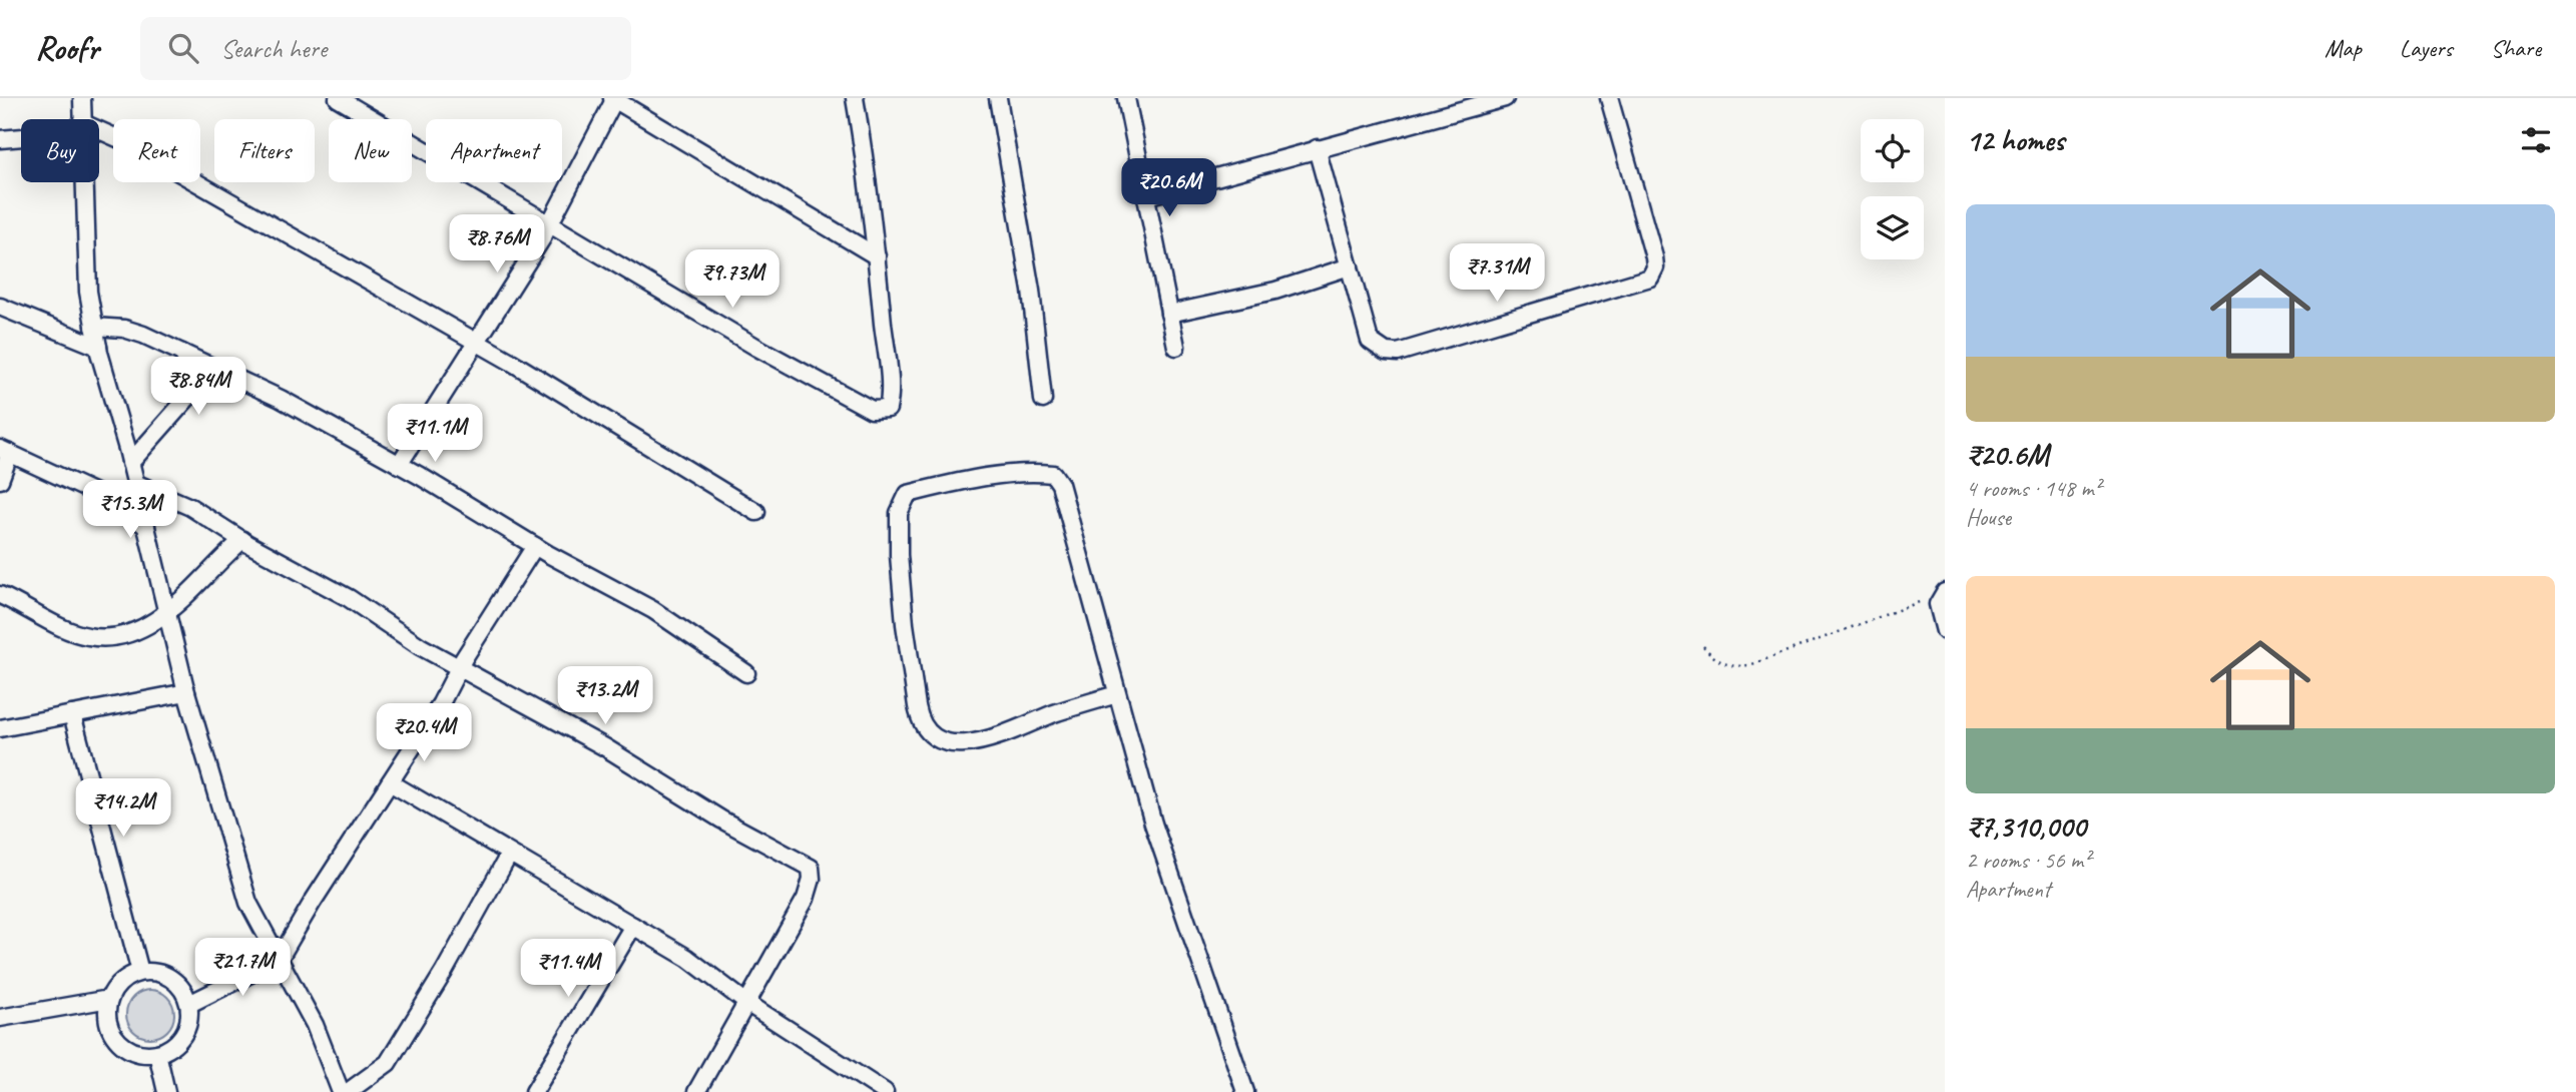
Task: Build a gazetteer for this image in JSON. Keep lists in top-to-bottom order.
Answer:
{
  "page": {
    "header": "Roofr",
    "search": "Search here",
    "nav": ["Map", "Layers", "Share"],
    "heading": "12 homes",
    "chip": [
      "Buy",
      "Rent",
      "Filters",
      "New",
      "Apartment"
    ],
    "price": [
      "₹20.6M",
      "₹8.76M",
      "₹7.31M",
      "₹9.73M",
      "₹8.84M",
      "₹11.1M",
      "₹15.3M",
      "₹13.2M",
      "₹20.4M",
      "₹14.2M",
      "₹21.7M",
      "₹11.4M"
    ],
    "list": [
      {
        "name": "₹20.6M",
        "note": "4 rooms · 148 m² · House"
      },
      {
        "name": "₹7,310,000",
        "note": "2 rooms · 56 m² · Apartment"
      }
    ]
  }
}
